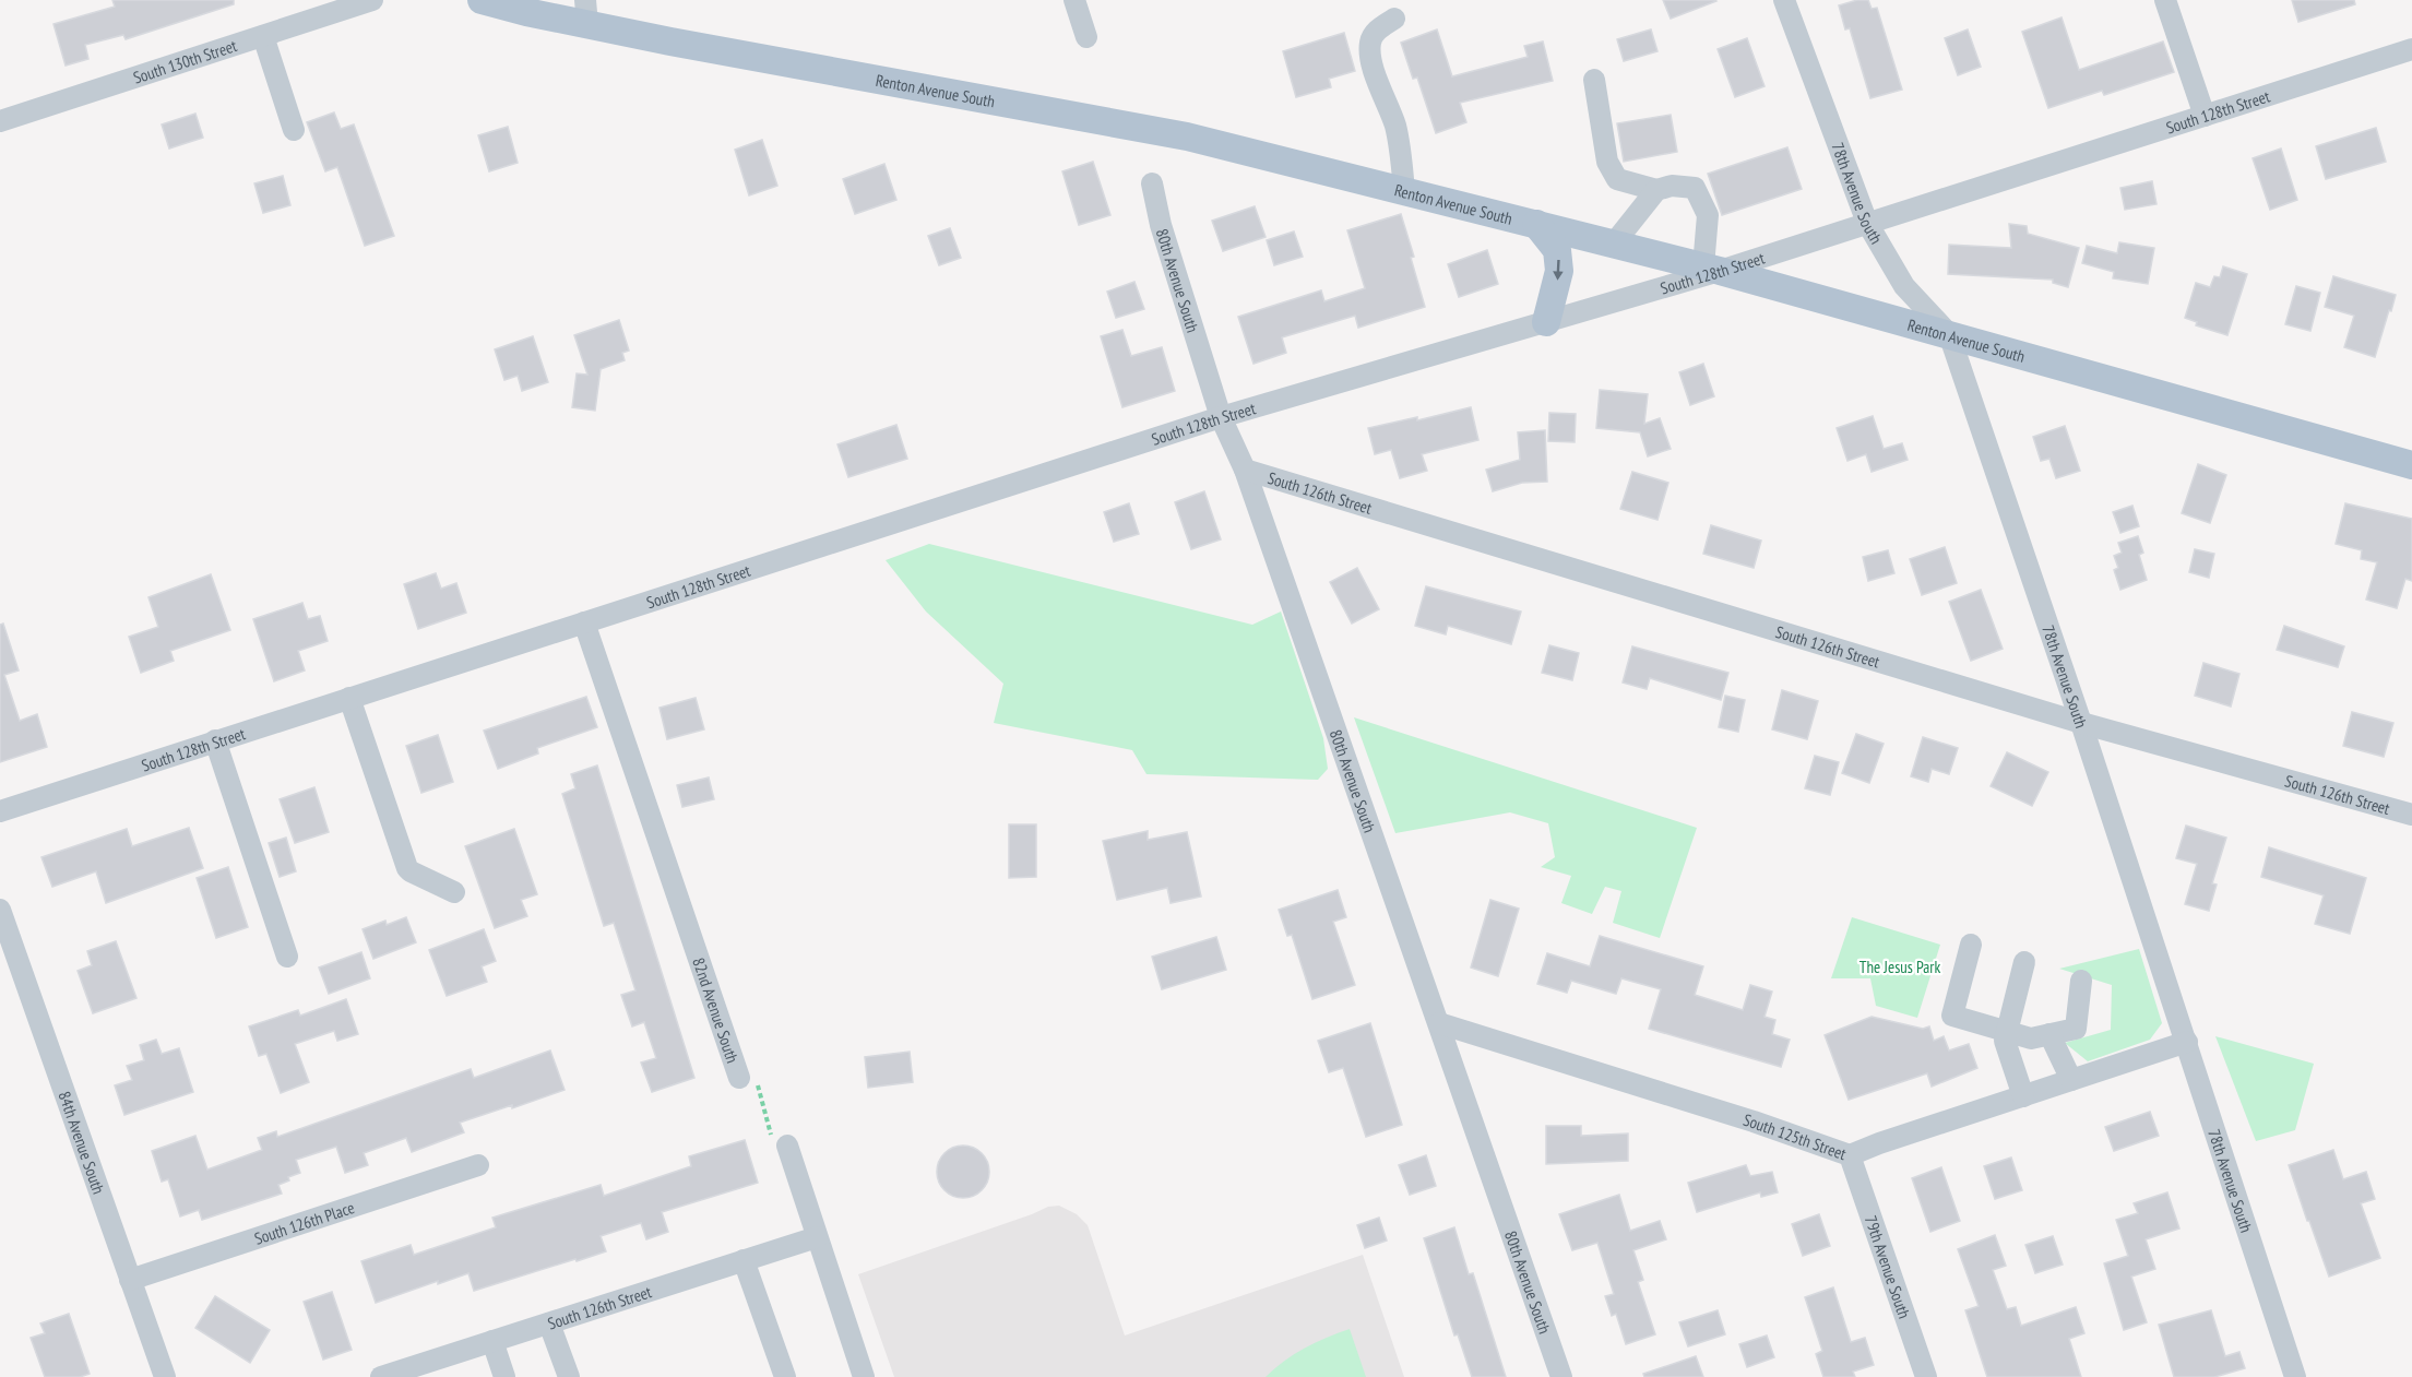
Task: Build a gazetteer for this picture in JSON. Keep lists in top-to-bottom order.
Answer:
{
  "streets": {
    "main road": ["Renton Avenue South"],
    "street": [
      "South 130th Street",
      "South 128th Street",
      "78th Avenue South",
      "80th Avenue South",
      "South 126th Street",
      "82nd Avenue South",
      "South 125th Street",
      "84th Avenue South",
      "South 126th Place",
      "79th Avenue South"
    ]
  },
  "crossings": [
    ["Renton Avenue South", "South 128th Street"],
    ["Renton Avenue South", "78th Avenue South"],
    ["South 128th Street", "78th Avenue South"],
    ["South 128th Street", "80th Avenue South"],
    ["South 128th Street", "82nd Avenue South"],
    ["78th Avenue South", "South 126th Street"],
    ["78th Avenue South", "South 125th Street"],
    ["80th Avenue South", "South 126th Street"],
    ["80th Avenue South", "South 125th Street"],
    ["South 125th Street", "79th Avenue South"],
    ["84th Avenue South", "South 126th Place"]
  ],
  "parks": ["The Jesus Park"]
}
